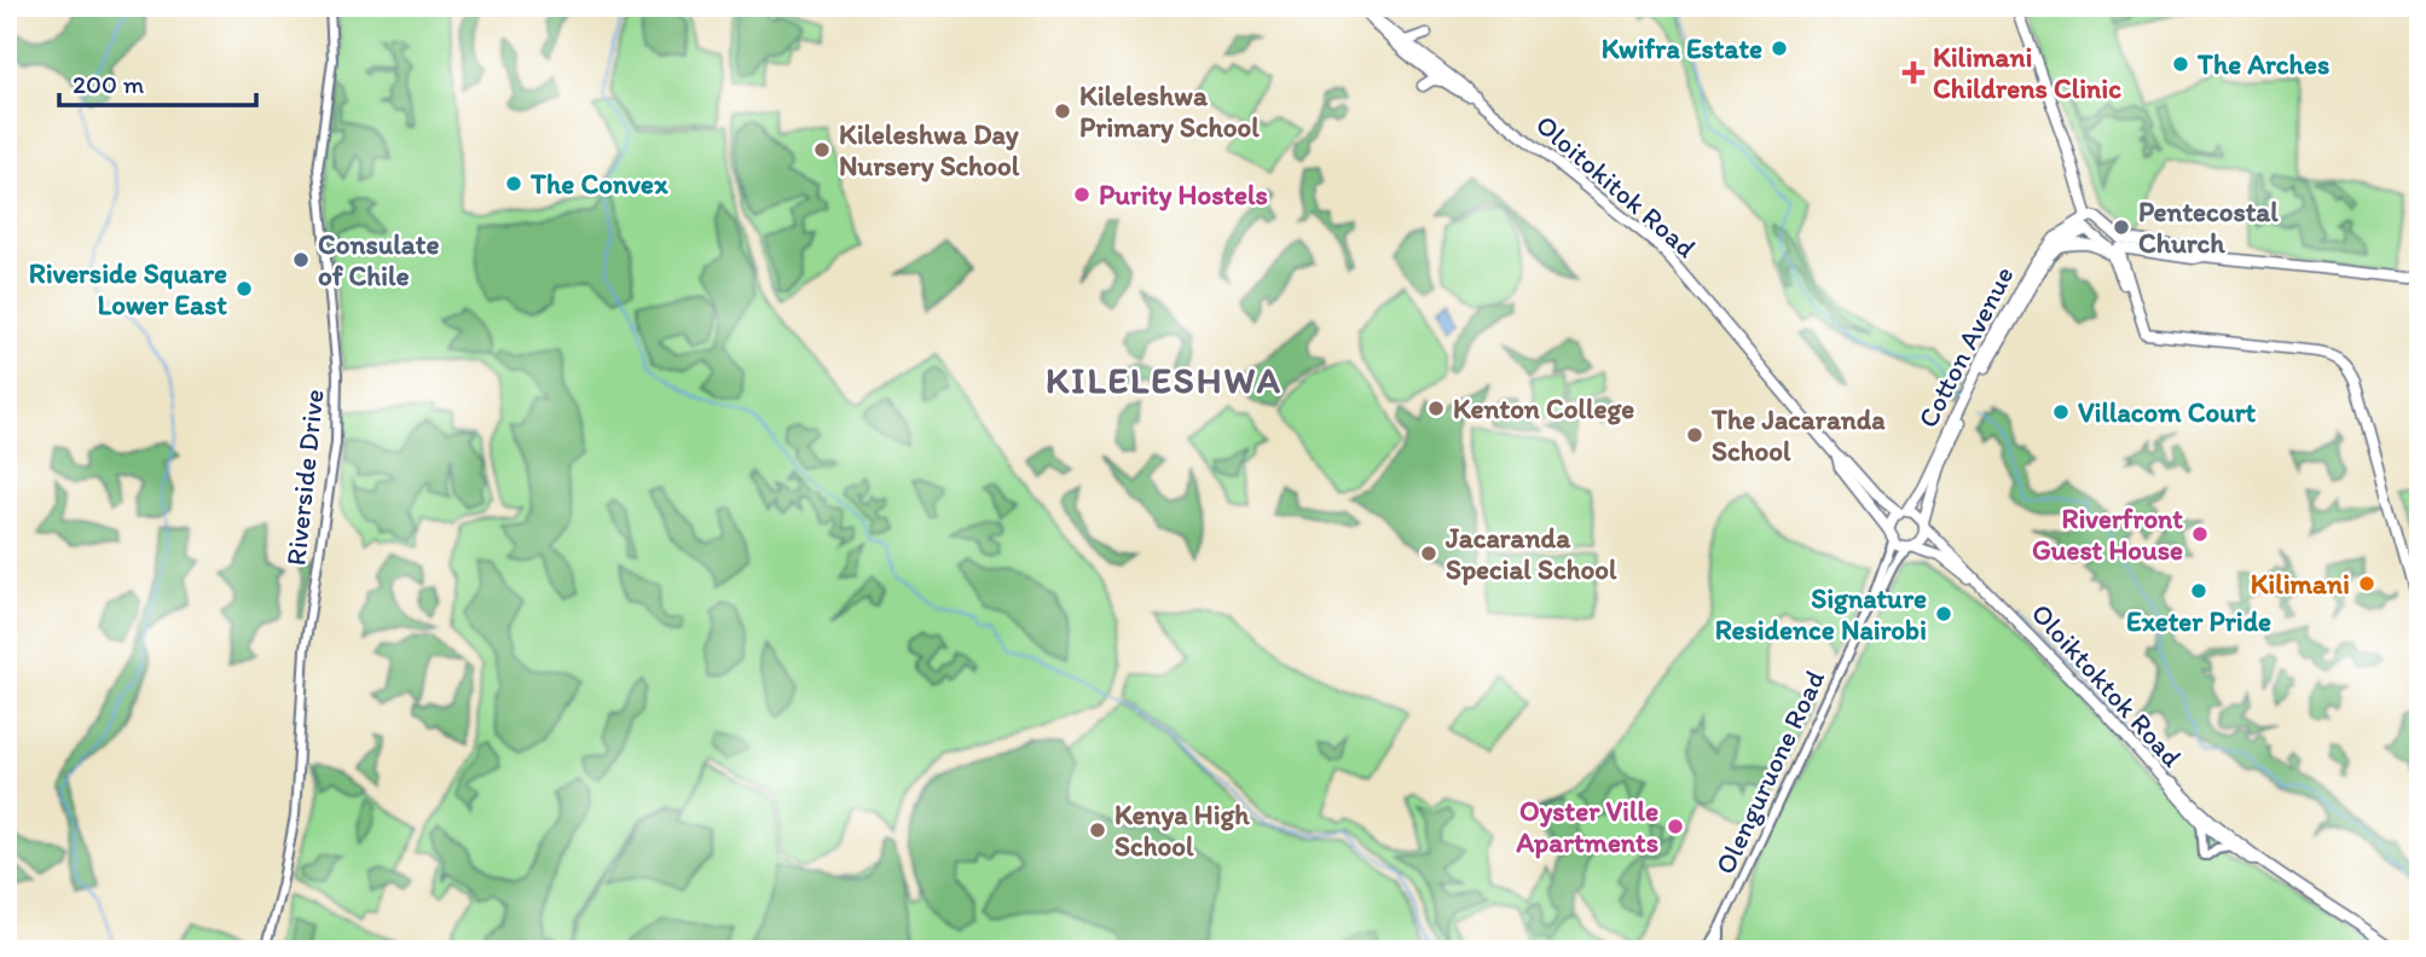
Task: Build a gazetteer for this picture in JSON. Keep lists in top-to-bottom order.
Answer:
{
  "streets": {
    "main road": ["Oloitokitok Road", "Cotton Avenue", "Oloiktoktok Road"],
    "street": ["Riverside Drive", "Olenguruone Road"]
  },
  "crossings": [
    ["Cotton Avenue", "Oloiktoktok Road"],
    ["Cotton Avenue", "Olenguruone Road"],
    ["Oloiktoktok Road", "Olenguruone Road"]
  ],
  "districts": ["KILELESHWA"],
  "places": {
    "other": [
      "Kwifra Estate",
      "The Arches",
      "Kileleshwa Primary School",
      "Kileleshwa Day Nursery School",
      "The Convex",
      "Purity Hostels",
      "Pentecostal Church",
      "Consulate of Chile",
      "Riverside Square Lower East",
      "Kenton College",
      "Villacom Court",
      "The Jacaranda School",
      "Riverfront Guest House",
      "Jacaranda Special School",
      "Kilimani",
      "Exeter Pride",
      "Signature Residence Nairobi",
      "Oyster Ville Apartments",
      "Kenya High School"
    ],
    "health": ["Kilimani Childrens Clinic"]
  },
  "scale_bar": "200 m"
}
